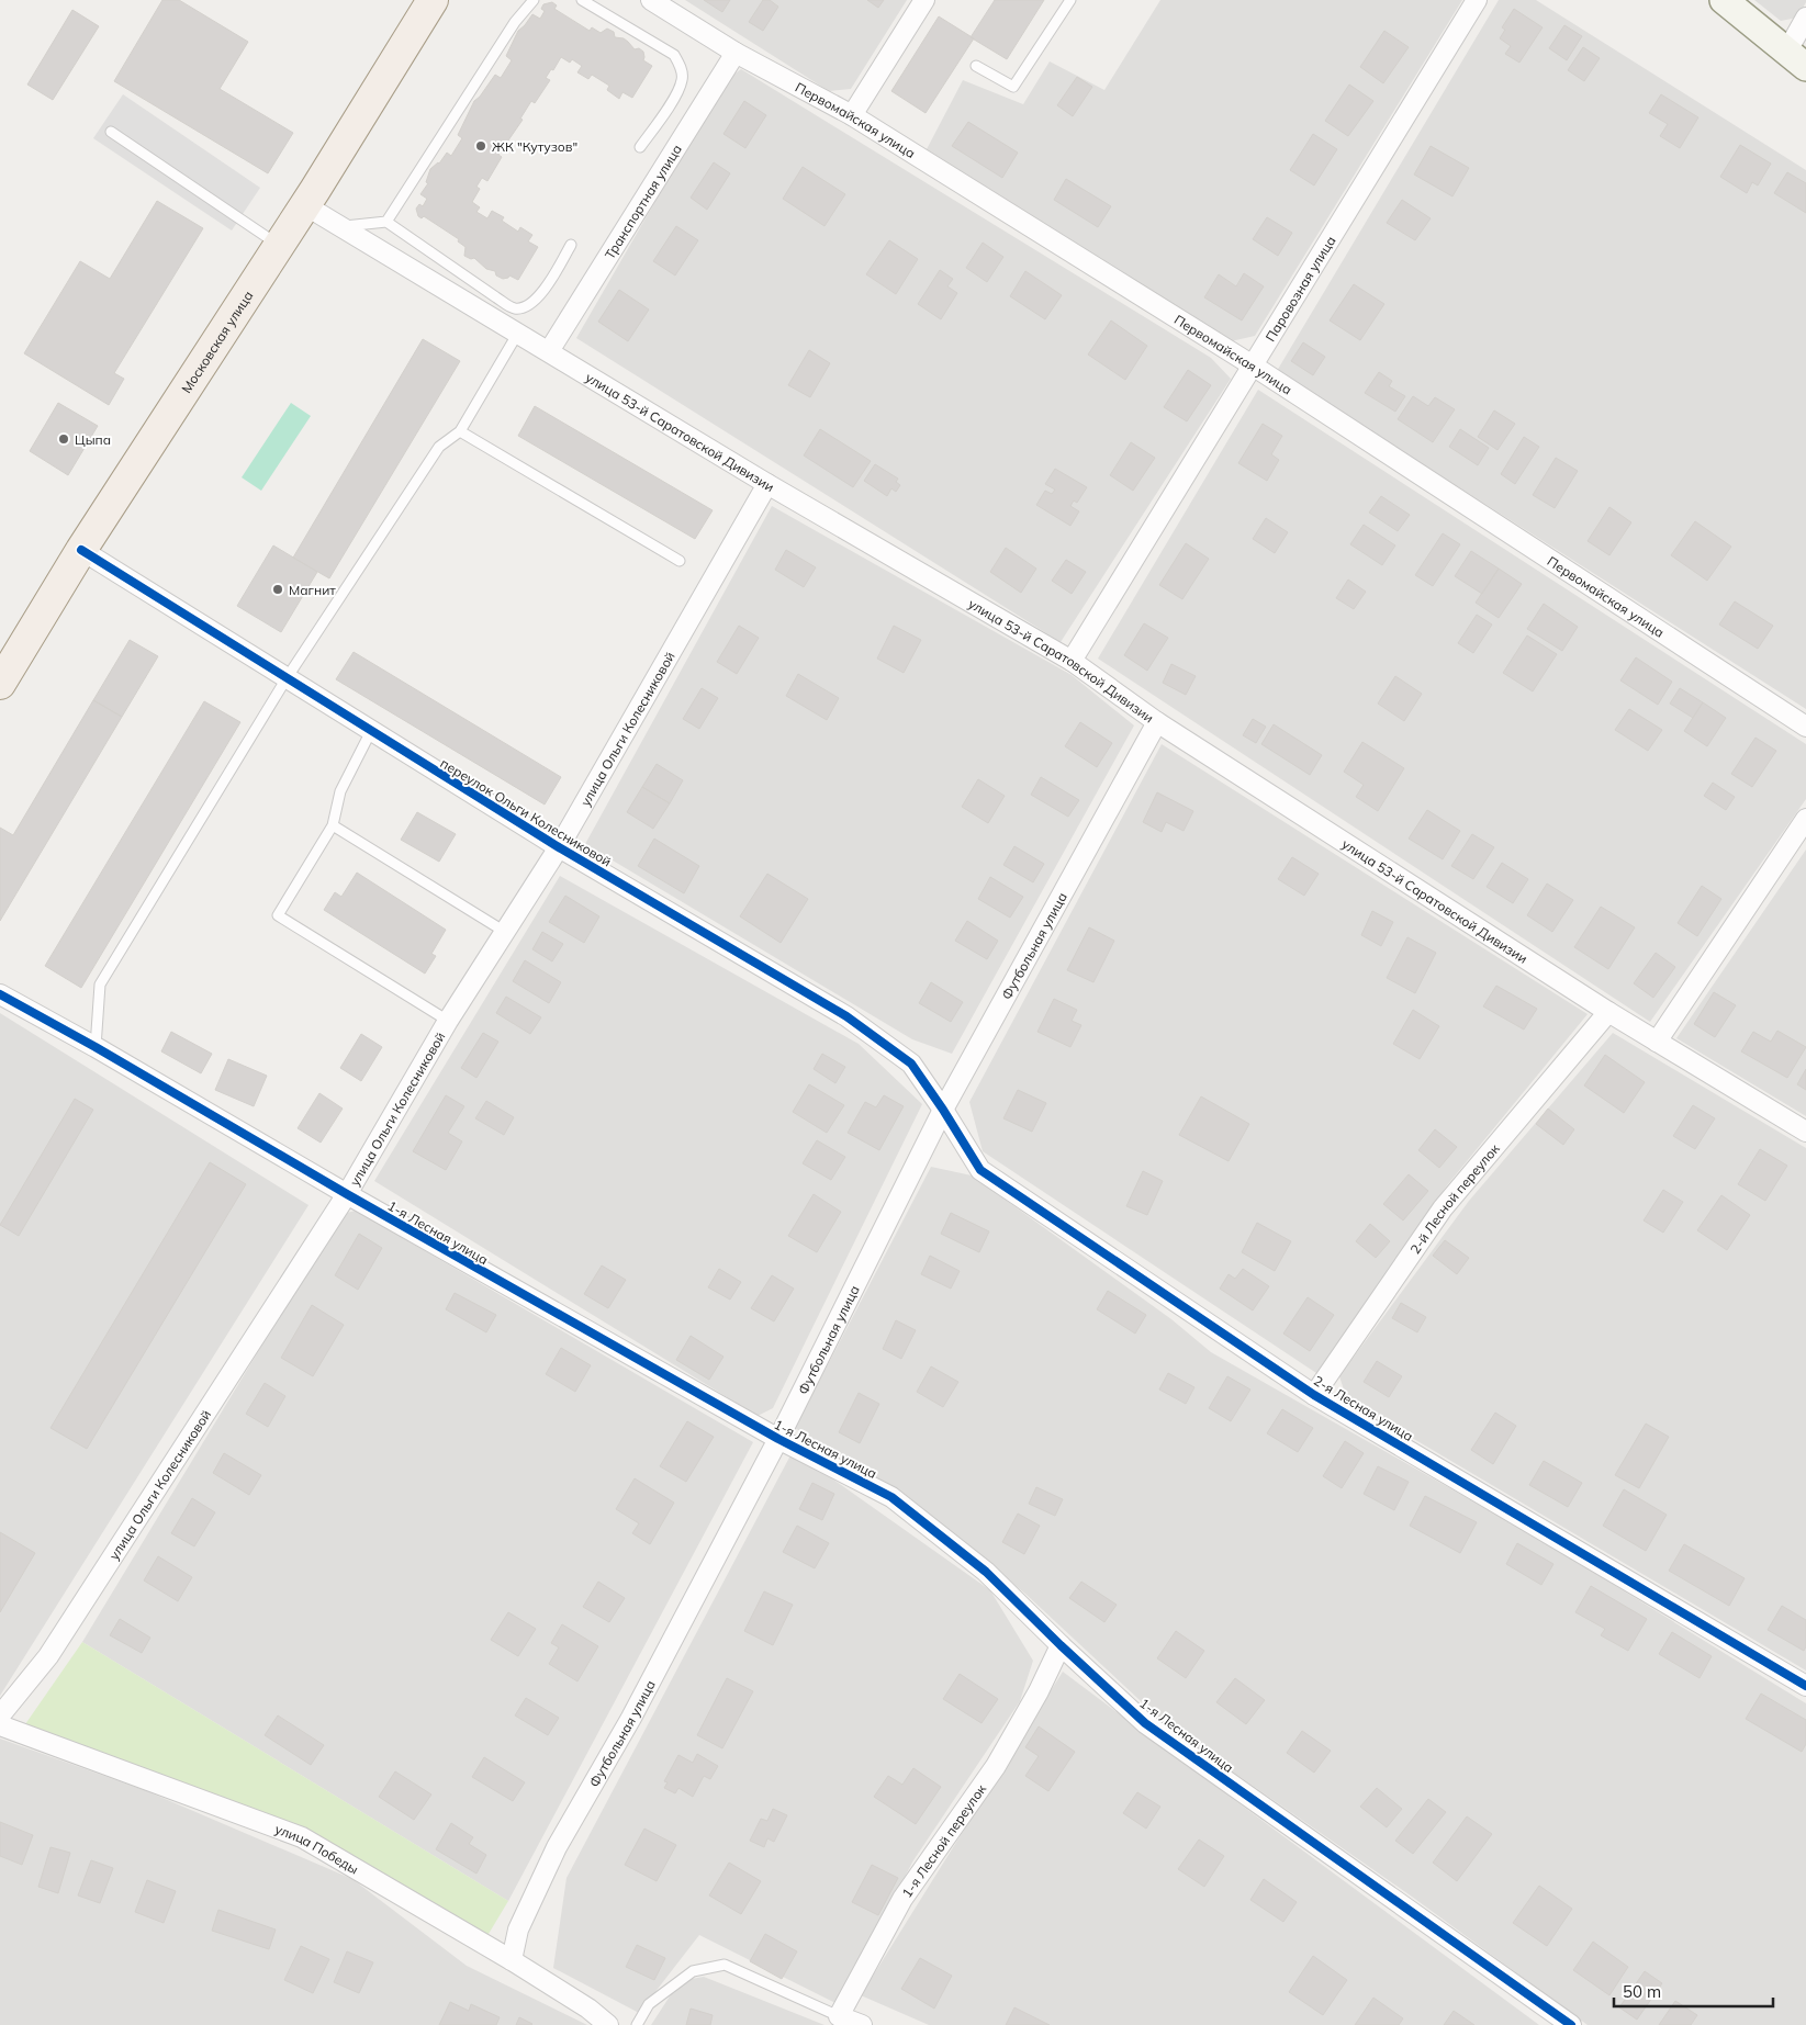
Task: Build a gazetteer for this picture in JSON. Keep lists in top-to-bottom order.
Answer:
{
  "streets": {
    "main road": ["Московская улица"],
    "street": [
      "Первомайская улица",
      "Транспортная улица",
      "Паровозная улица",
      "улица 53-й Саратовской Дивизии",
      "улица Ольги Колесниковой",
      "переулок Ольги Колесниковой",
      "Футбольная улица",
      "2-й Лесной переулок",
      "1-я Лесная улица",
      "2-я Лесная улица",
      "1-я Лесной переулок",
      "улица Победы"
    ]
  },
  "crossings": [
    ["Первомайская улица", "Транспортная улица"],
    ["Первомайская улица", "Паровозная улица"],
    ["Транспортная улица", "улица 53-й Саратовской Дивизии"],
    ["Паровозная улица", "улица 53-й Саратовской Дивизии"],
    ["Московская улица", "улица 53-й Саратовской Дивизии"],
    ["Московская улица", "переулок Ольги Колесниковой"],
    ["улица 53-й Саратовской Дивизии", "улица Ольги Колесниковой"],
    ["улица 53-й Саратовской Дивизии", "Футбольная улица"],
    ["улица 53-й Саратовской Дивизии", "2-й Лесной переулок"],
    ["улица Ольги Колесниковой", "переулок Ольги Колесниковой"],
    ["улица Ольги Колесниковой", "1-я Лесная улица"],
    ["переулок Ольги Колесниковой", "Футбольная улица"],
    ["переулок Ольги Колесниковой", "2-я Лесная улица"],
    ["Футбольная улица", "1-я Лесная улица"],
    ["Футбольная улица", "2-я Лесная улица"],
    ["Футбольная улица", "улица Победы"],
    ["2-й Лесной переулок", "2-я Лесная улица"],
    ["1-я Лесная улица", "1-я Лесной переулок"]
  ],
  "places": ["ЖК \"Кутузов\"", "Цыпа", "Магнит"],
  "scale_bar": "50 m"
}
